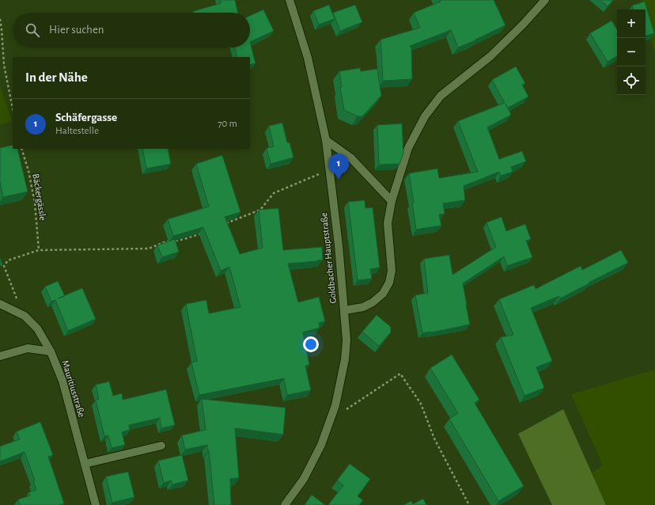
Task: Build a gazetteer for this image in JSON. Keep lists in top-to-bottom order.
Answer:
{
  "streets": {
    "street": ["Goldbacher Hauptstraße", "Mauritiusstraße"],
    "path": ["Bäckergässle"]
  },
  "page": {
    "map_buttons": ["+", "−"],
    "search": "Hier suchen",
    "heading": "In der Nähe",
    "list": [
      {
        "mark": "1",
        "name": "Schäfergasse",
        "note": "Haltestelle",
        "value": "70 m"
      }
    ],
    "pins": "1"
  }
}
